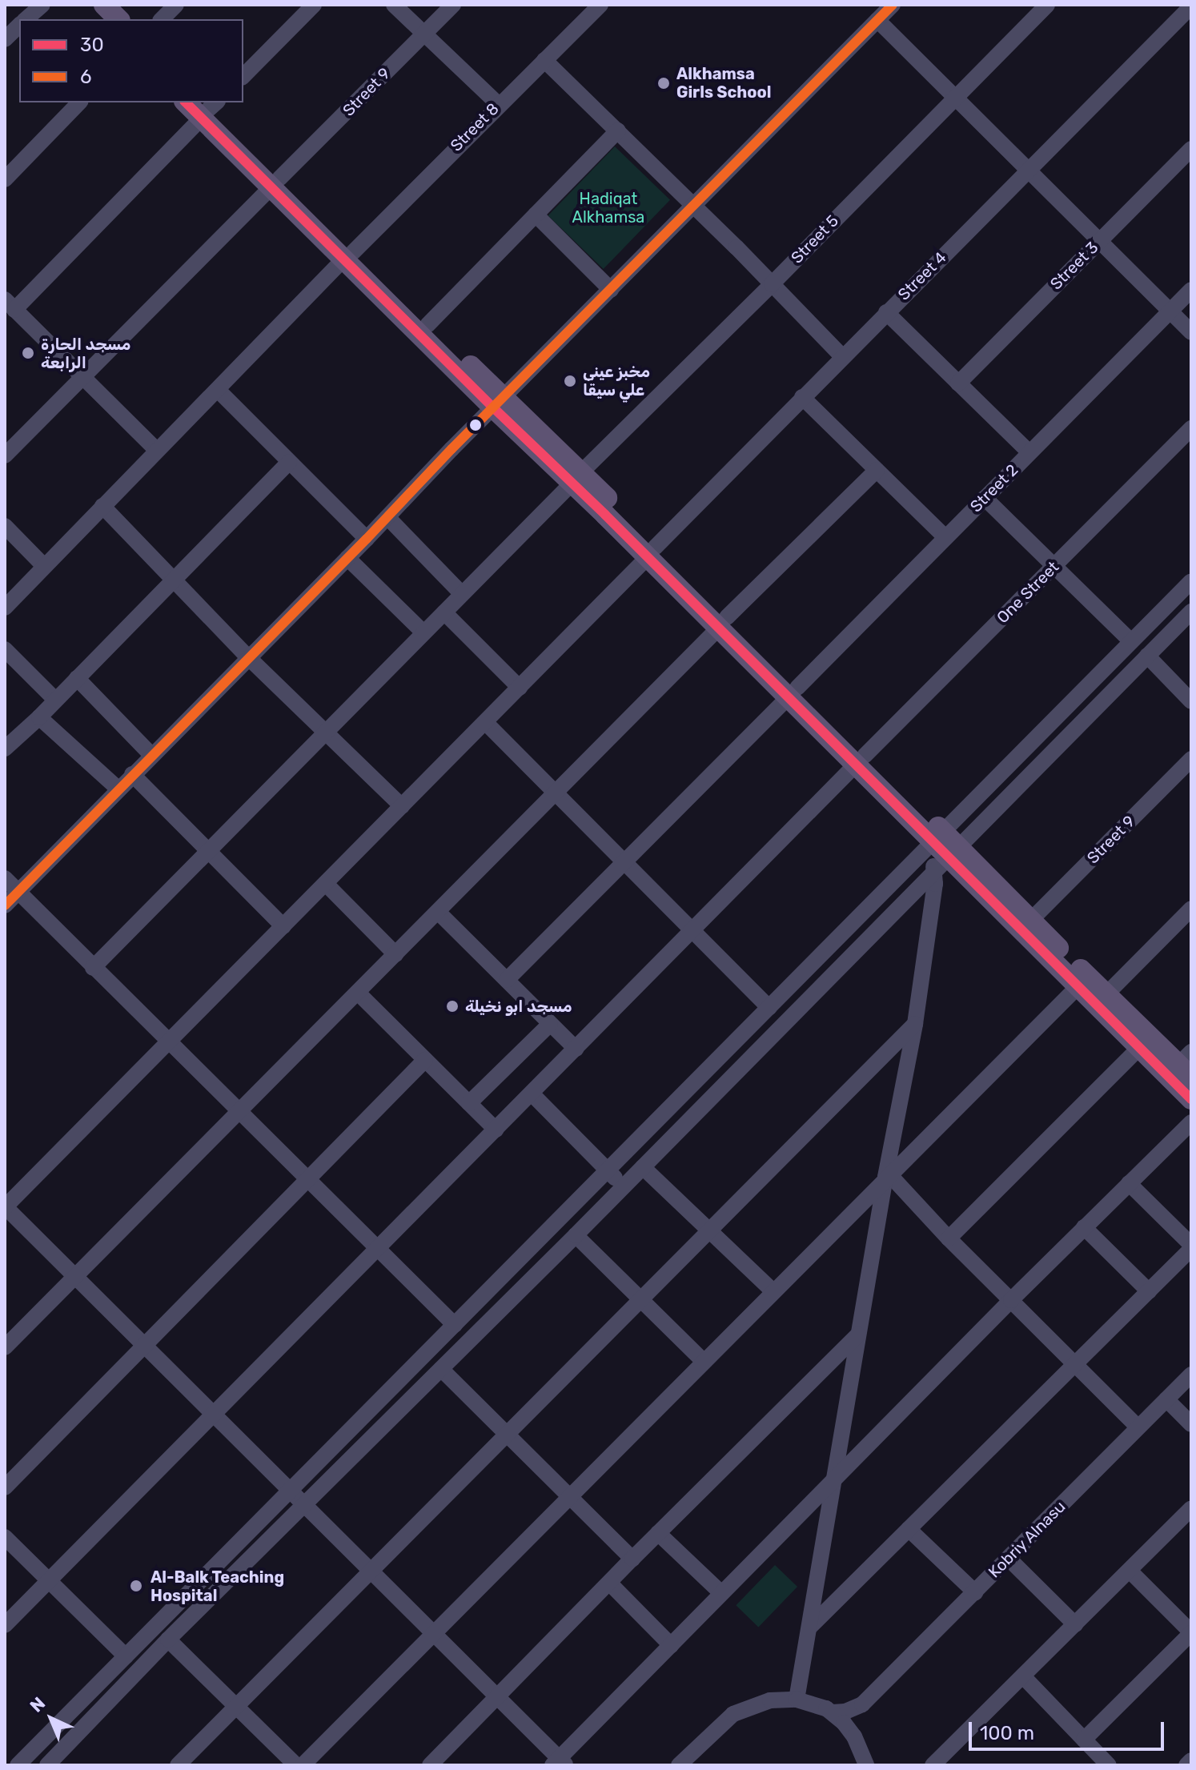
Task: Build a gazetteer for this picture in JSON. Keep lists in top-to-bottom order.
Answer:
{
  "streets": {
    "street": [
      "Street 9",
      "Street 8",
      "Street 5",
      "Street 3",
      "Street 4",
      "Street 2",
      "One Street",
      "Kobriy Alnasu"
    ]
  },
  "parks": ["Hadiqat Alkhamsa"],
  "places": [
    "Alkhamsa Girls School",
    "مسجد الحارة الرابعة",
    "مخبز عيني علي سيقا",
    "مسجد ابو نخيلة",
    "Al-Balk Teaching Hospital"
  ],
  "lines": ["transit line 6", "transit line 30"],
  "legend": ["30", "6"],
  "scale_bar": "100 m",
  "north": "top left"
}
